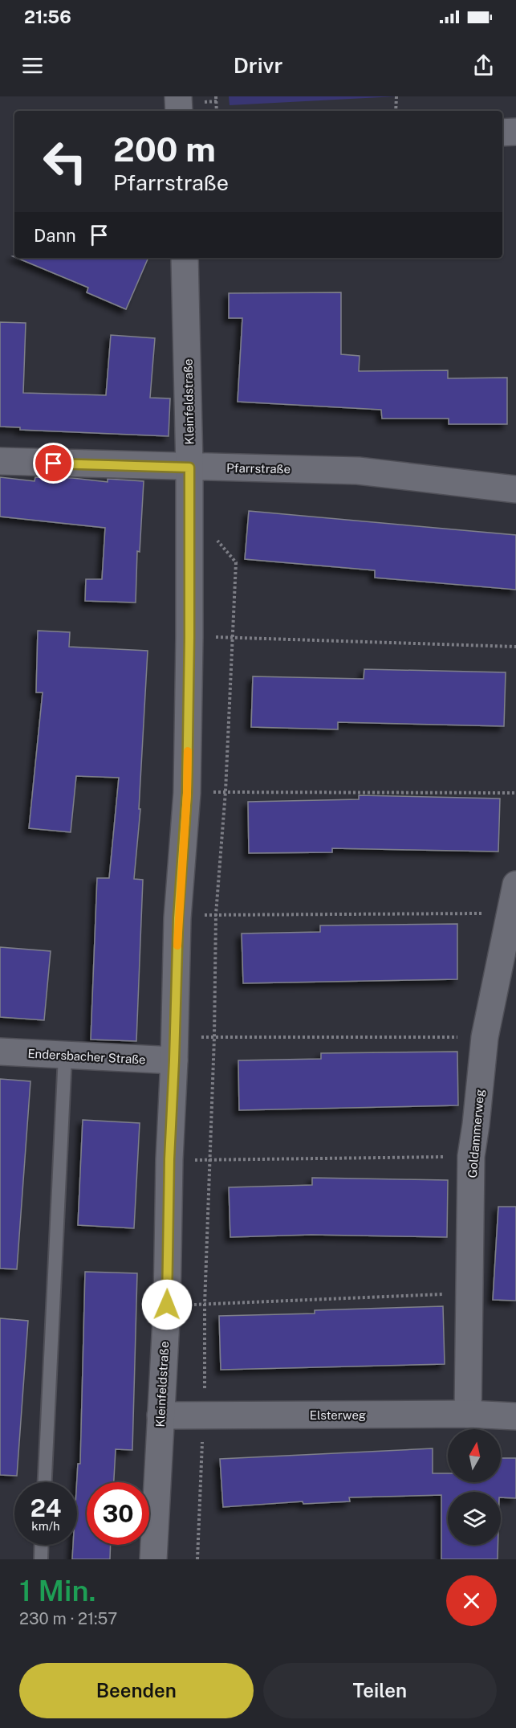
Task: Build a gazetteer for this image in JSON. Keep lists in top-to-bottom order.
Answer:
{
  "streets": {
    "street": [
      "Kleinfeldstraße",
      "Pfarrstraße",
      "Endersbacher Straße",
      "Goldammerweg",
      "Elsterweg"
    ]
  },
  "crossings": [
    ["Kleinfeldstraße", "Pfarrstraße"],
    ["Kleinfeldstraße", "Endersbacher Straße"],
    ["Kleinfeldstraße", "Elsterweg"],
    ["Goldammerweg", "Elsterweg"]
  ],
  "north": "top",
  "page": {
    "status": "21:56",
    "header": "Drivr",
    "turn": ["200 m", "Pfarrstraße"],
    "then": "Dann",
    "speed": "24 km/h",
    "limit": "30",
    "heading": ["1 Min.", "230 m · 21:57"],
    "buttons": ["Beenden", "Teilen"]
  }
}
